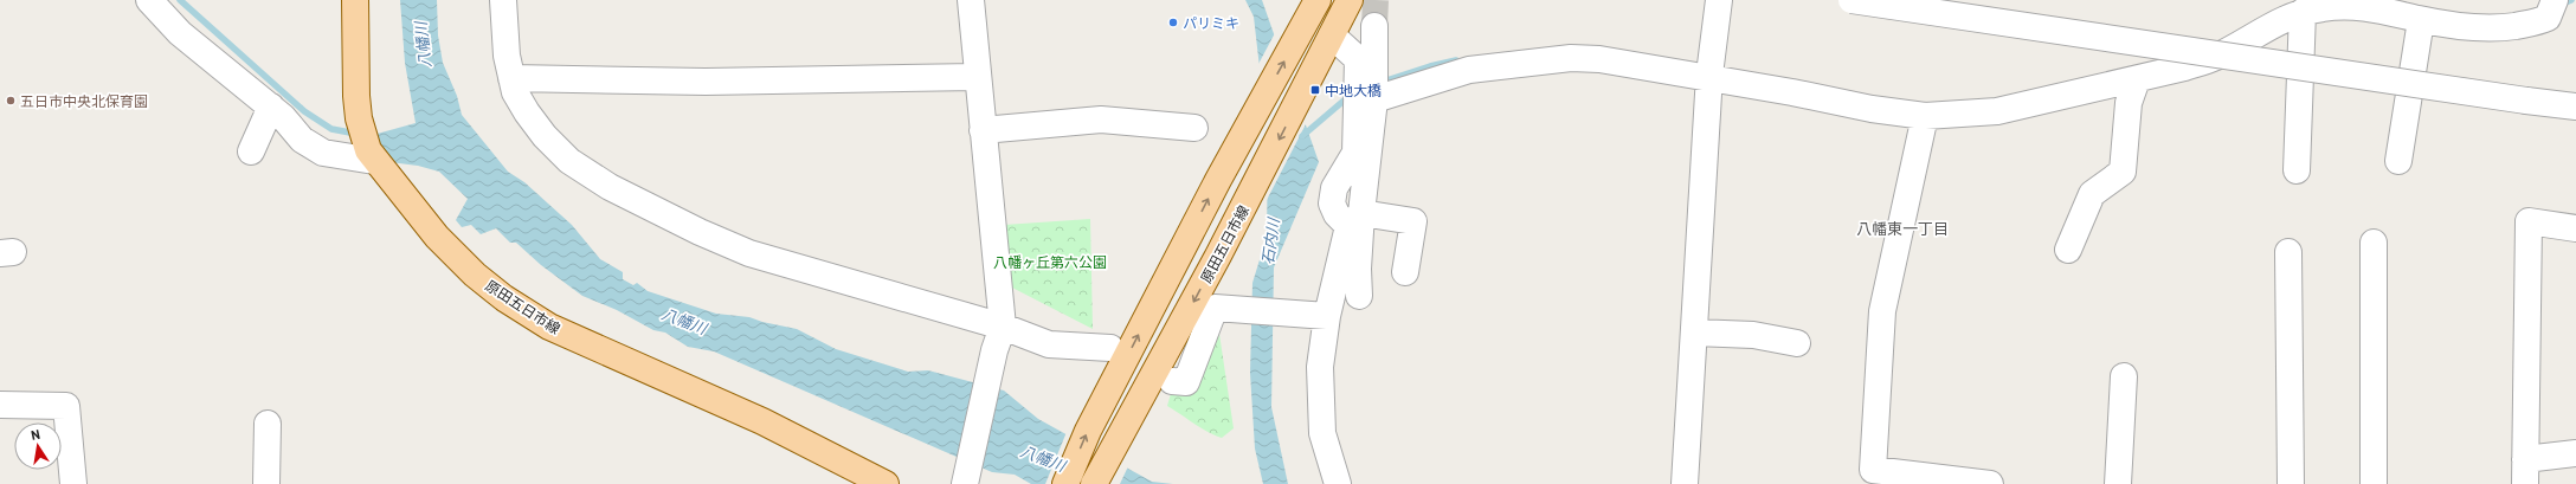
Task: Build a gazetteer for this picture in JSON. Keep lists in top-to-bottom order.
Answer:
{
  "streets": {
    "main road": ["原田五日市線"]
  },
  "districts": ["八幡東一丁目"],
  "water": ["八幡川", "石内川"],
  "parks": ["八幡ヶ丘第六公園"],
  "places": {
    "other": ["パリミキ", "五日市中央北保育園"],
    "transit": ["中地大橋"]
  },
  "north": "top"
}
